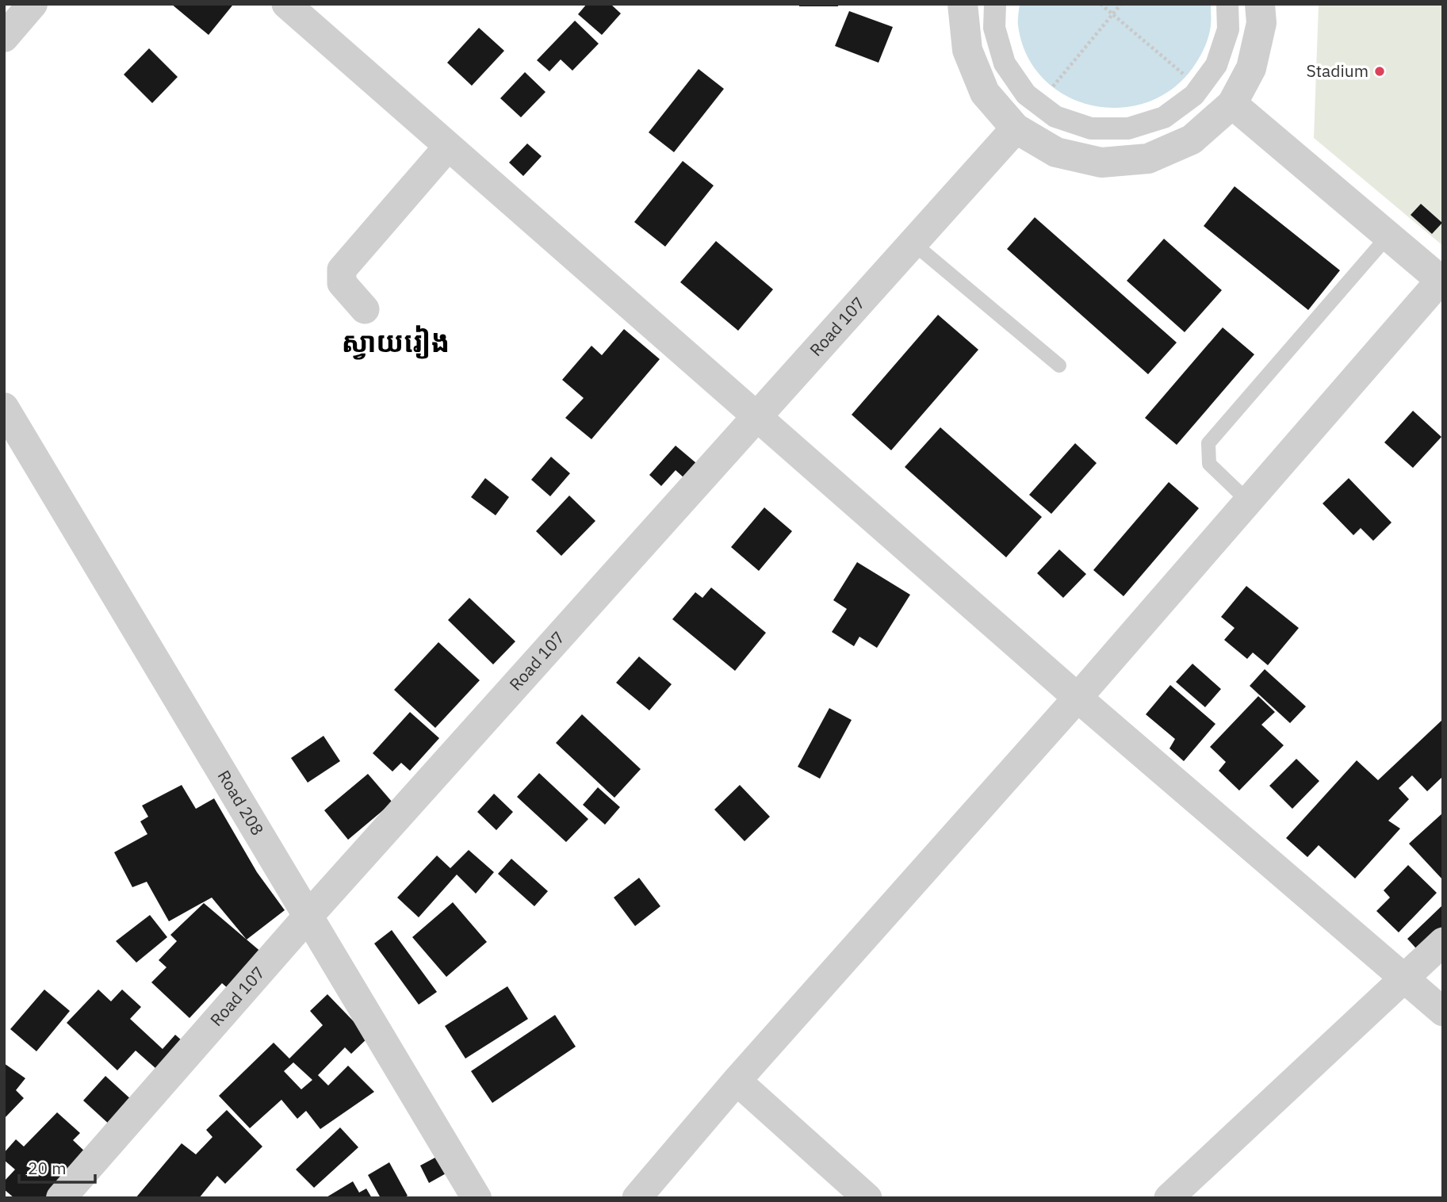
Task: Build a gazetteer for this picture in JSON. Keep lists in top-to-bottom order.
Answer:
{
  "streets": {
    "street": ["Road 107", "Road 208"]
  },
  "crossings": [
    ["Road 107", "Road 208"]
  ],
  "districts": ["ស្វាយរៀង"],
  "places": ["Stadium"],
  "scale_bar": "20 m"
}
